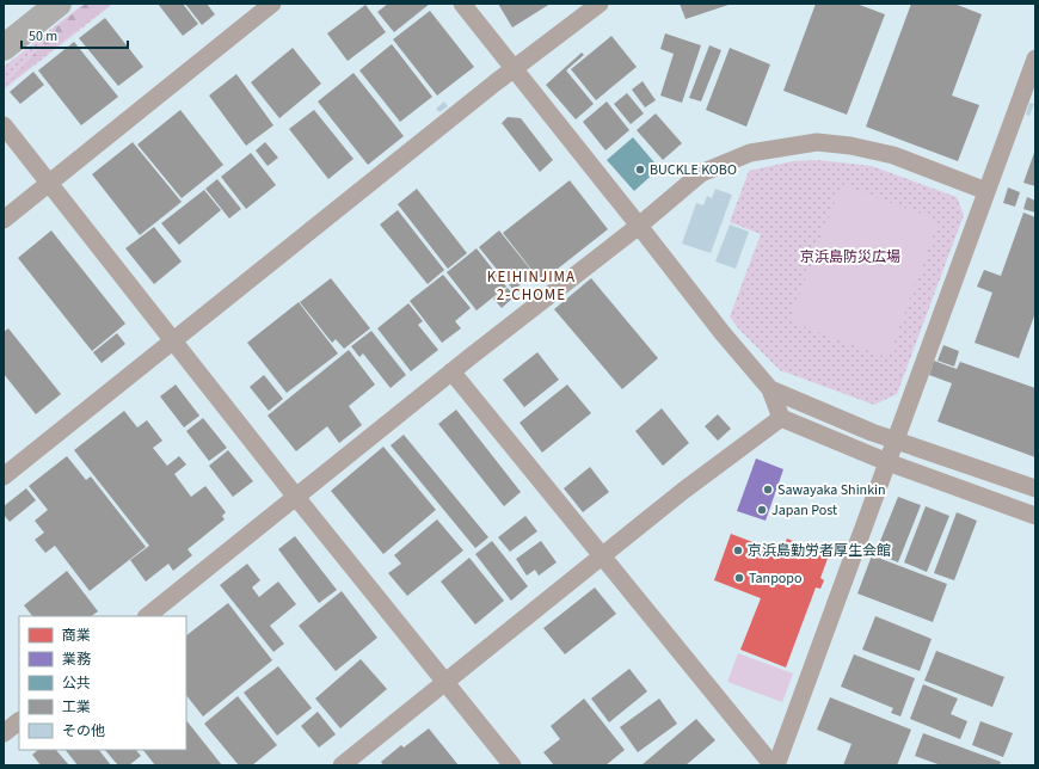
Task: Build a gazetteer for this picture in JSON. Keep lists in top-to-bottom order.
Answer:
{
  "districts": ["KEIHINJIMA 2-CHOME"],
  "parks": ["京浜島防災広場"],
  "places": [
    "BUCKLE KOBO",
    "Sawayaka Shinkin",
    "Japan Post",
    "京浜島勤労者厚生会館",
    "Tanpopo"
  ],
  "legend": [
    "商業",
    "業務",
    "公共",
    "工業",
    "その他"
  ],
  "scale_bar": "50 m"
}
